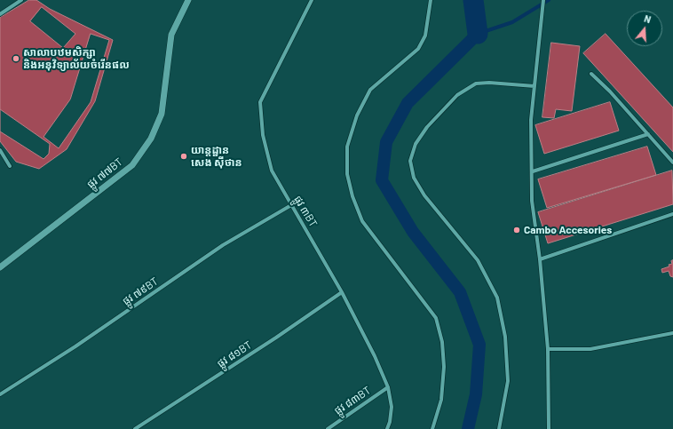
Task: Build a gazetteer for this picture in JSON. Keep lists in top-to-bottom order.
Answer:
{
  "streets": {
    "street": [
      "ផ្លូវ ៧៧BT",
      "ផ្លូវ ៣BT",
      "ផ្លូវ ៧៩BT",
      "ផ្លូវ ៨១BT",
      "ផ្លូវ ៨៣BT"
    ]
  },
  "crossings": [
    ["ផ្លូវ ៣BT", "ផ្លូវ ៧៩BT"],
    ["ផ្លូវ ៣BT", "ផ្លូវ ៨១BT"],
    ["ផ្លូវ ៣BT", "ផ្លូវ ៨៣BT"]
  ],
  "places": ["សាលាបឋមសិក្សា និងអនុវិទ្យាល័យចំរើនផល", "យាន្ដដ្ឋាន សេង ស៊ីថាន", "Cambo Accesories"],
  "north": "top"
}
